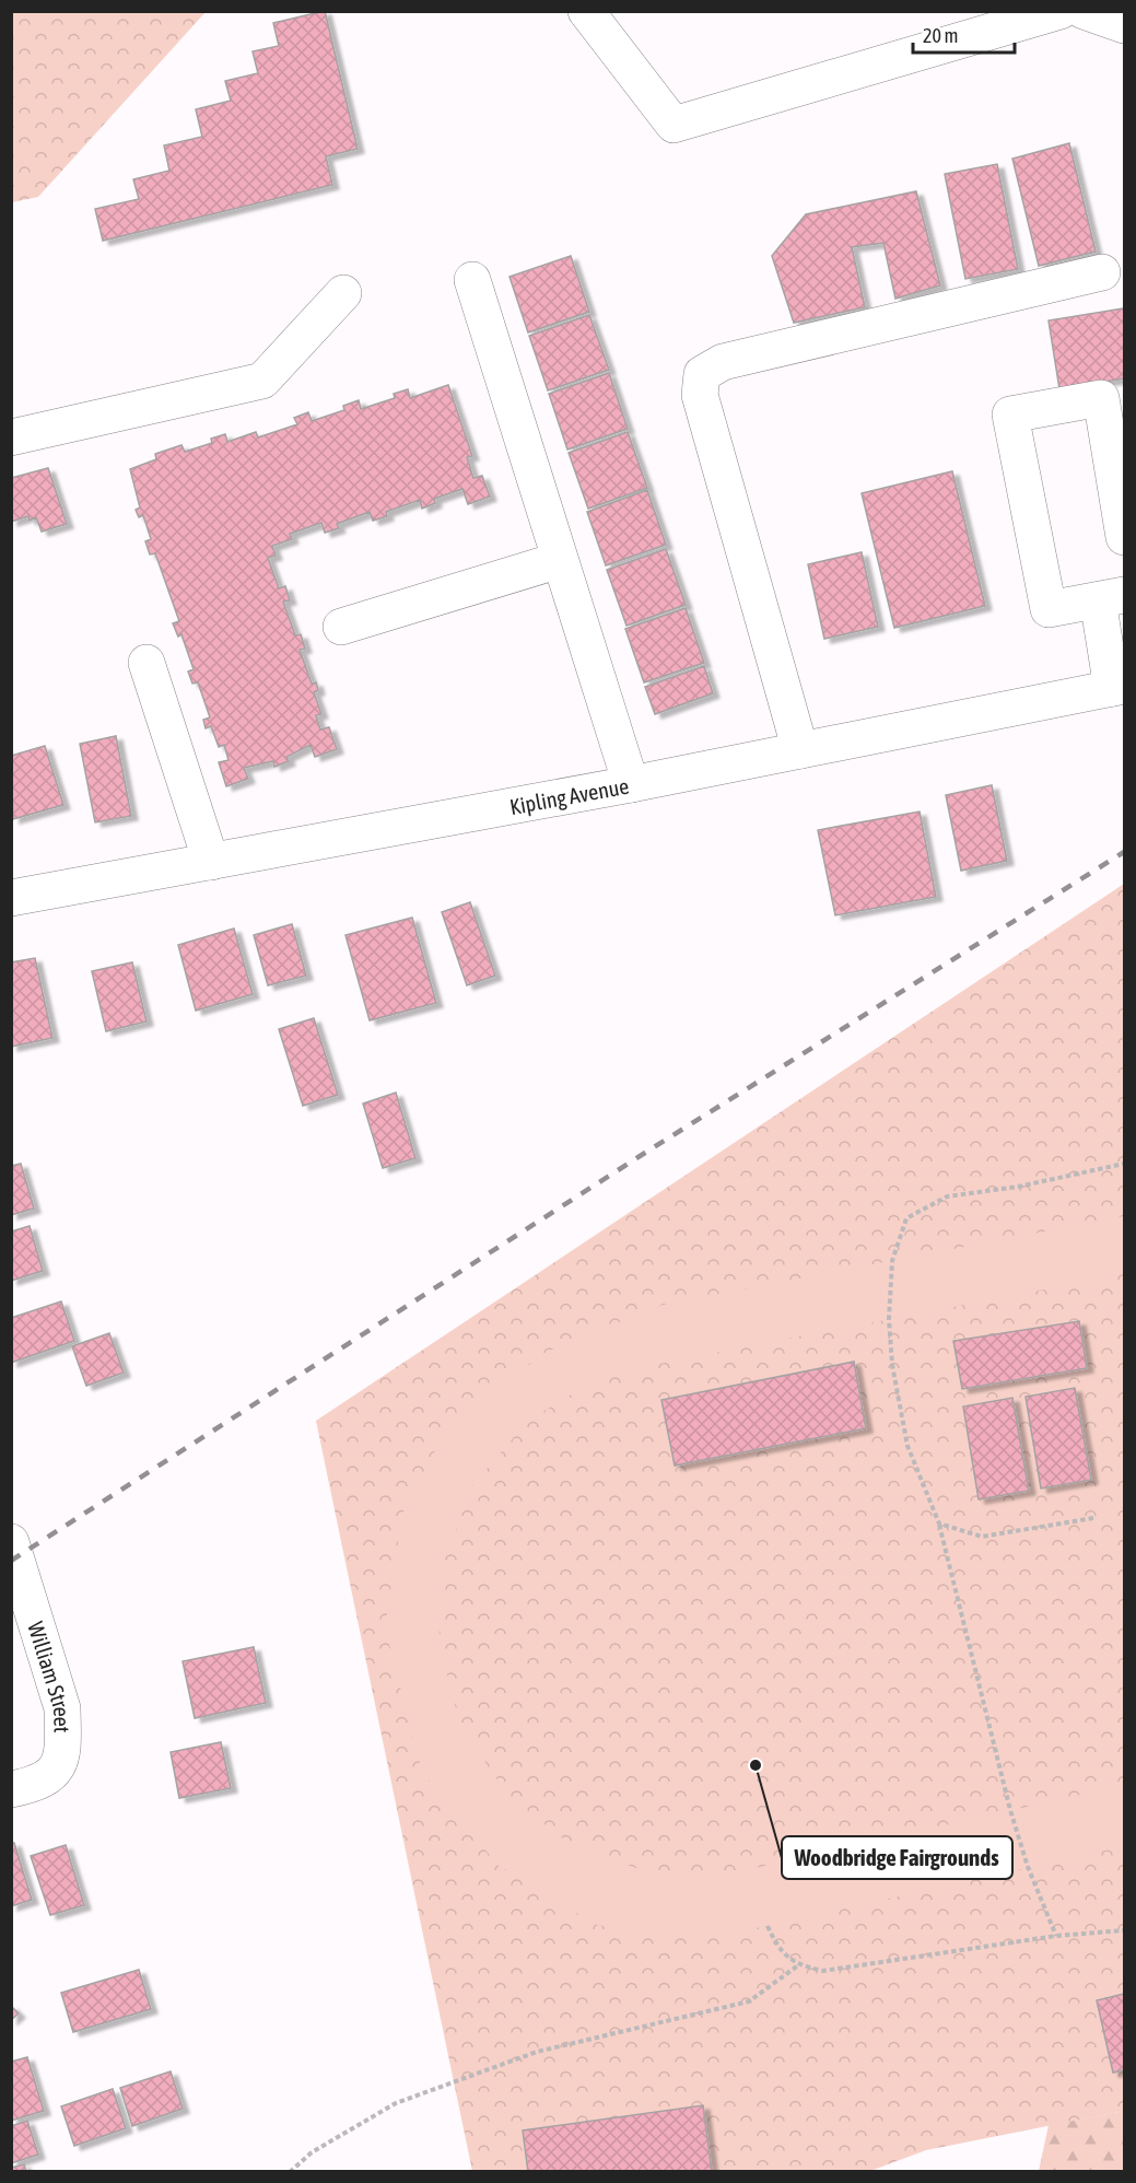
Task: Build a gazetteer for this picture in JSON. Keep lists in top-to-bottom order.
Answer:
{
  "streets": {
    "street": ["Kipling Avenue", "William Street"]
  },
  "places": ["Woodbridge Fairgrounds"],
  "scale_bar": "20 m"
}
